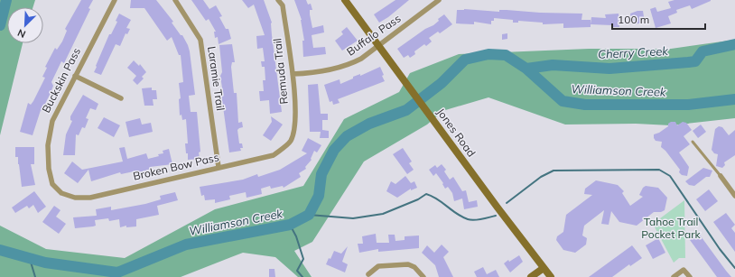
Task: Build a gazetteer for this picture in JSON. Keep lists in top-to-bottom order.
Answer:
{
  "streets": {
    "street": [
      "Buffalo Pass",
      "Remuda Trail",
      "Laramie Trail",
      "Buckskin Pass",
      "Jones Road",
      "Broken Bow Pass"
    ]
  },
  "crossings": [
    ["Buffalo Pass", "Remuda Trail"],
    ["Buffalo Pass", "Jones Road"],
    ["Remuda Trail", "Broken Bow Pass"],
    ["Laramie Trail", "Broken Bow Pass"],
    ["Buckskin Pass", "Broken Bow Pass"]
  ],
  "water": ["Cherry Creek", "Williamson Creek"],
  "parks": ["Tahoe Trail Pocket Park"],
  "scale_bar": "100 m",
  "north": "bottom left"
}
